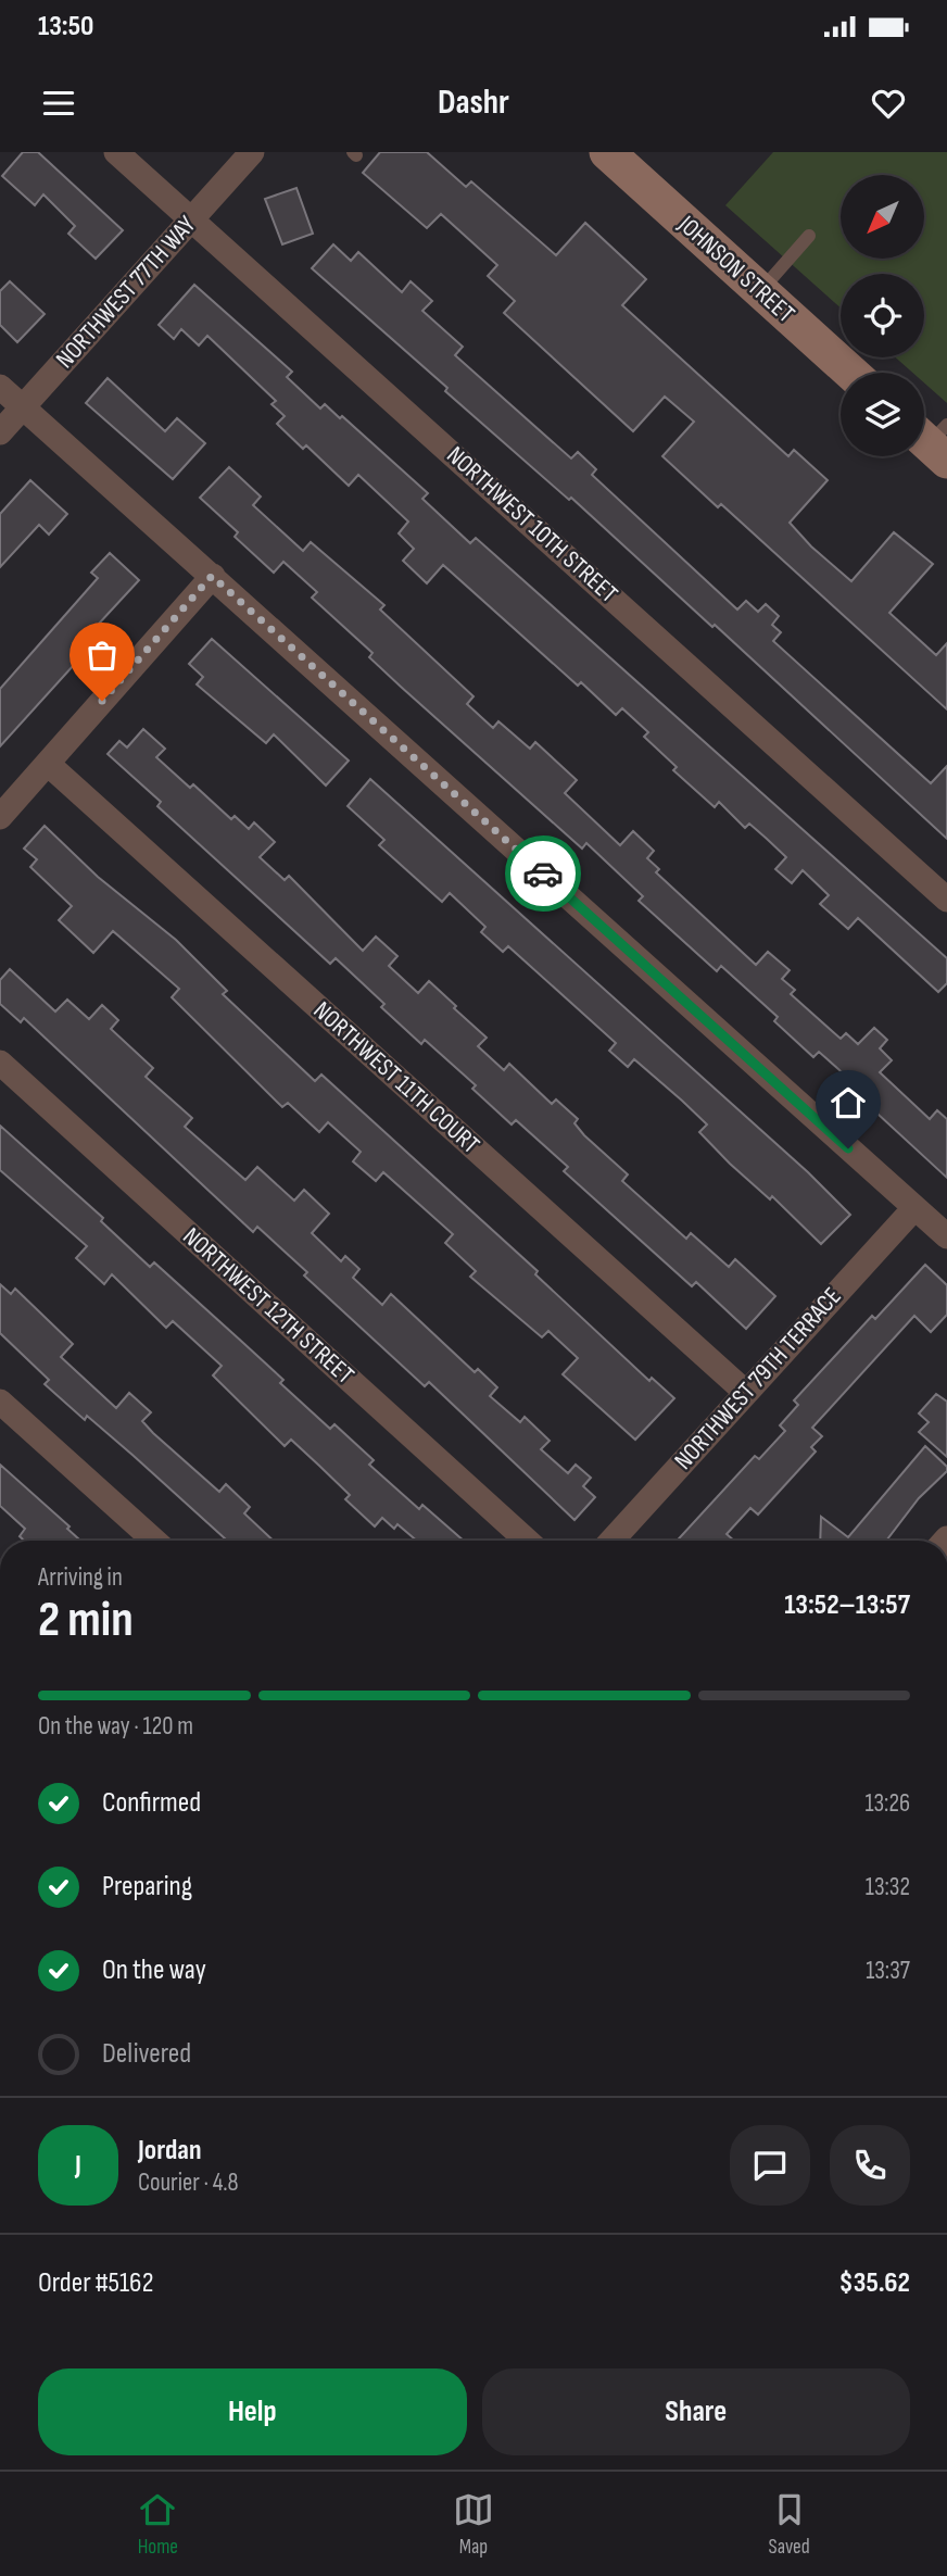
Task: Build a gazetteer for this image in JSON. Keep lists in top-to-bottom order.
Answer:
{
  "streets": {
    "street": [
      "JOHNSON STREET",
      "NORTHWEST 77TH WAY",
      "NORTHWEST 10TH STREET",
      "NORTHWEST 11TH COURT",
      "NORTHWEST 12TH STREET",
      "NORTHWEST 79TH TERRACE"
    ]
  },
  "crossings": [
    ["NORTHWEST 77TH WAY", "NORTHWEST 10TH STREET"],
    ["NORTHWEST 11TH COURT", "NORTHWEST 79TH TERRACE"]
  ],
  "north": "bottom left",
  "page": {
    "status": "13:50",
    "header": "Dashr",
    "heading": ["2 min", "Arriving in", "13:52–13:57"],
    "panel": [
      "Jordan",
      "Courier · 4.8",
      "Order #5162",
      "$35.62"
    ],
    "bar": "On the way · 120 m",
    "list": [
      ["Confirmed", "13:26"],
      ["Preparing", "13:32"],
      ["On the way", "13:37"],
      "Delivered"
    ],
    "round": "J",
    "buttons": ["Help", "Share"],
    "tabs": ["Home", "Map", "Saved"]
  }
}
